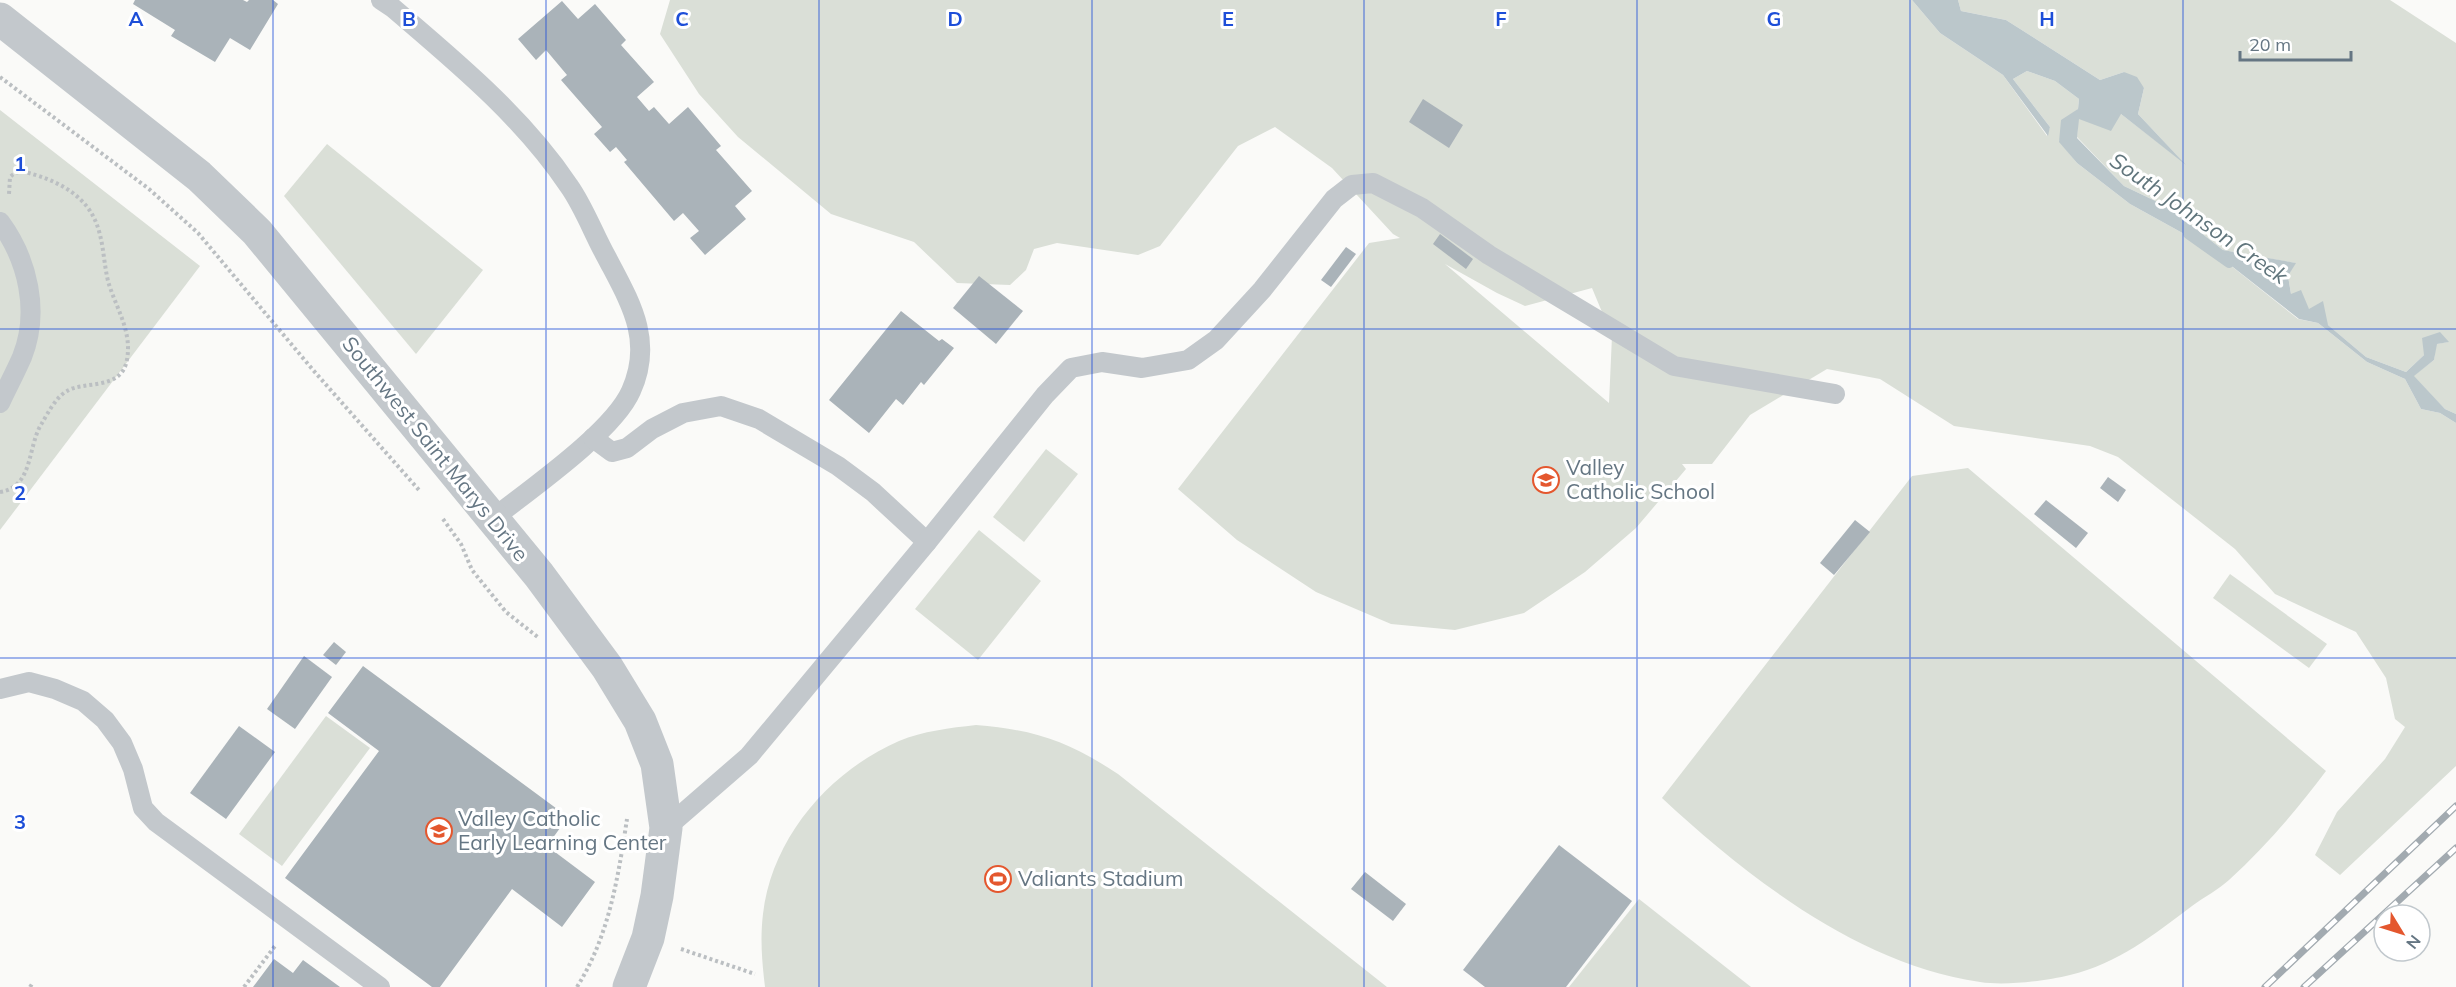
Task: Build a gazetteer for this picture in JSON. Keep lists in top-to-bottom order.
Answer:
{
  "streets": {
    "street": ["Southwest Saint Marys Drive"]
  },
  "water": ["South Johnson Creek"],
  "places": {
    "school or university": ["Valley Catholic School", "Valley Catholic Early Learning Center"],
    "sports": ["Valiants Stadium"]
  },
  "scale_bar": "20 m",
  "north": "bottom right",
  "grid": {
    "columns": [
      "A",
      "B",
      "C",
      "D",
      "E",
      "F",
      "G",
      "H"
    ],
    "rows": ["1", "2", "3"]
  }
}
